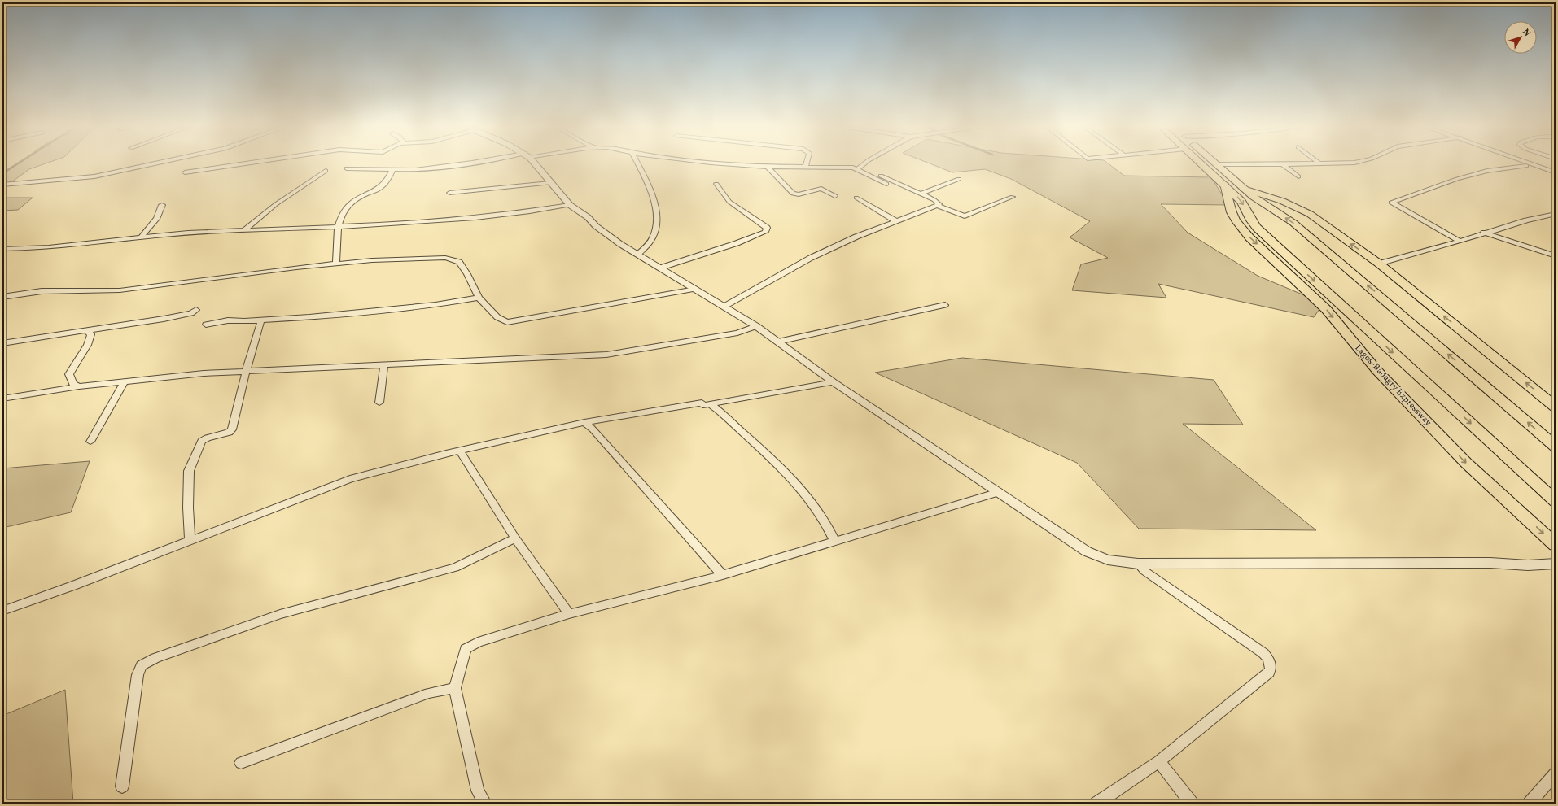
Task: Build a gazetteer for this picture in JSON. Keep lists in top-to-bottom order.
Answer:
{
  "streets": {
    "main road": ["Lagos-Badagry Expressway"]
  },
  "north": "top right"
}
